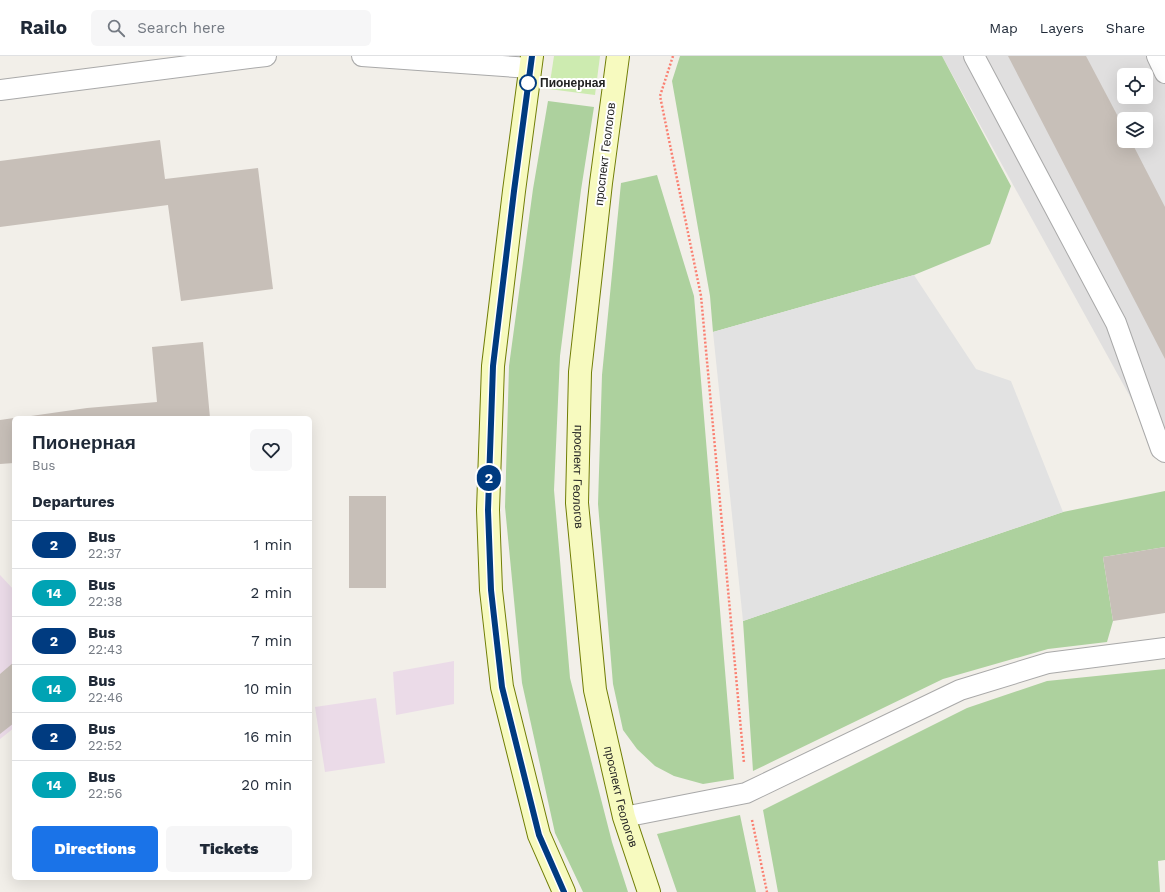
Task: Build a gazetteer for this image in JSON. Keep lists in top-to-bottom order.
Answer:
{
  "streets": {
    "main road": ["проспект Геологов"]
  },
  "places": ["Пионерная"],
  "lines": ["bus line 2"],
  "page": {
    "header": "Railo",
    "search": "Search here",
    "nav": ["Map", "Layers", "Share"],
    "on_map": "2",
    "heading": [
      ["Пионерная", "Bus"],
      "Departures"
    ],
    "list": [
      {
        "mark": "2",
        "name": "Bus",
        "note": "22:37",
        "value": "1 min"
      },
      {
        "mark": "14",
        "name": "Bus",
        "note": "22:38",
        "value": "2 min"
      },
      {
        "mark": "2",
        "name": "Bus",
        "note": "22:43",
        "value": "7 min"
      },
      {
        "mark": "14",
        "name": "Bus",
        "note": "22:46",
        "value": "10 min"
      },
      {
        "mark": "2",
        "name": "Bus",
        "note": "22:52",
        "value": "16 min"
      },
      {
        "mark": "14",
        "name": "Bus",
        "note": "22:56",
        "value": "20 min"
      }
    ],
    "buttons": ["Directions", "Tickets"]
  }
}
